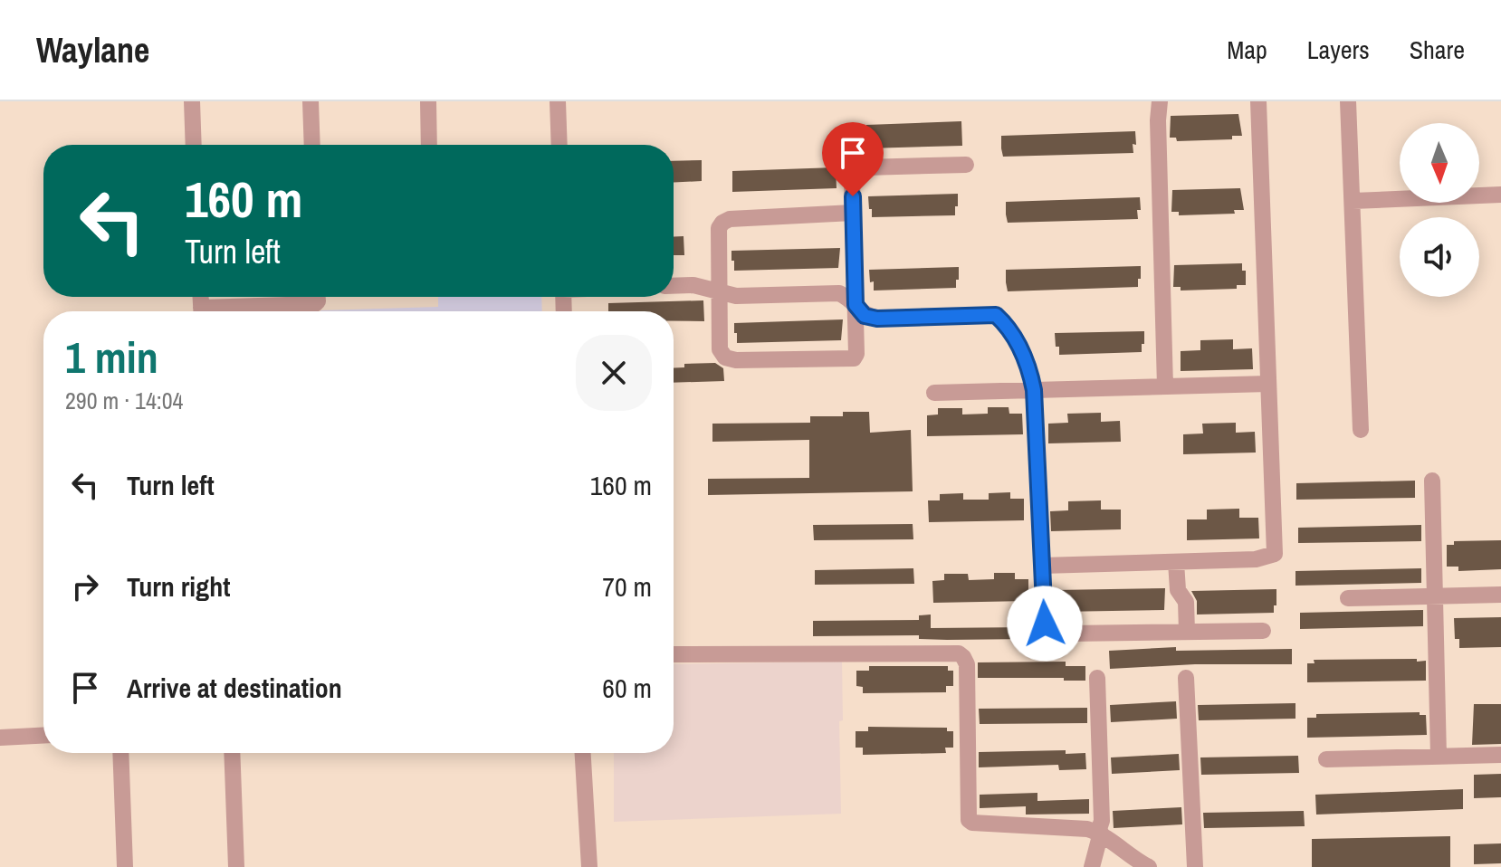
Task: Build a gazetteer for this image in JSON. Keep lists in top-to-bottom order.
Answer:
{
  "north": "bottom",
  "page": {
    "header": "Waylane",
    "nav": ["Map", "Layers", "Share"],
    "turn": ["160 m", "Turn left"],
    "heading": ["1 min", "290 m · 14:04"],
    "list": [
      {
        "name": "Turn left",
        "value": "160 m"
      },
      {
        "name": "Turn right",
        "value": "70 m"
      },
      {
        "name": "Arrive at destination",
        "value": "60 m"
      }
    ]
  }
}
